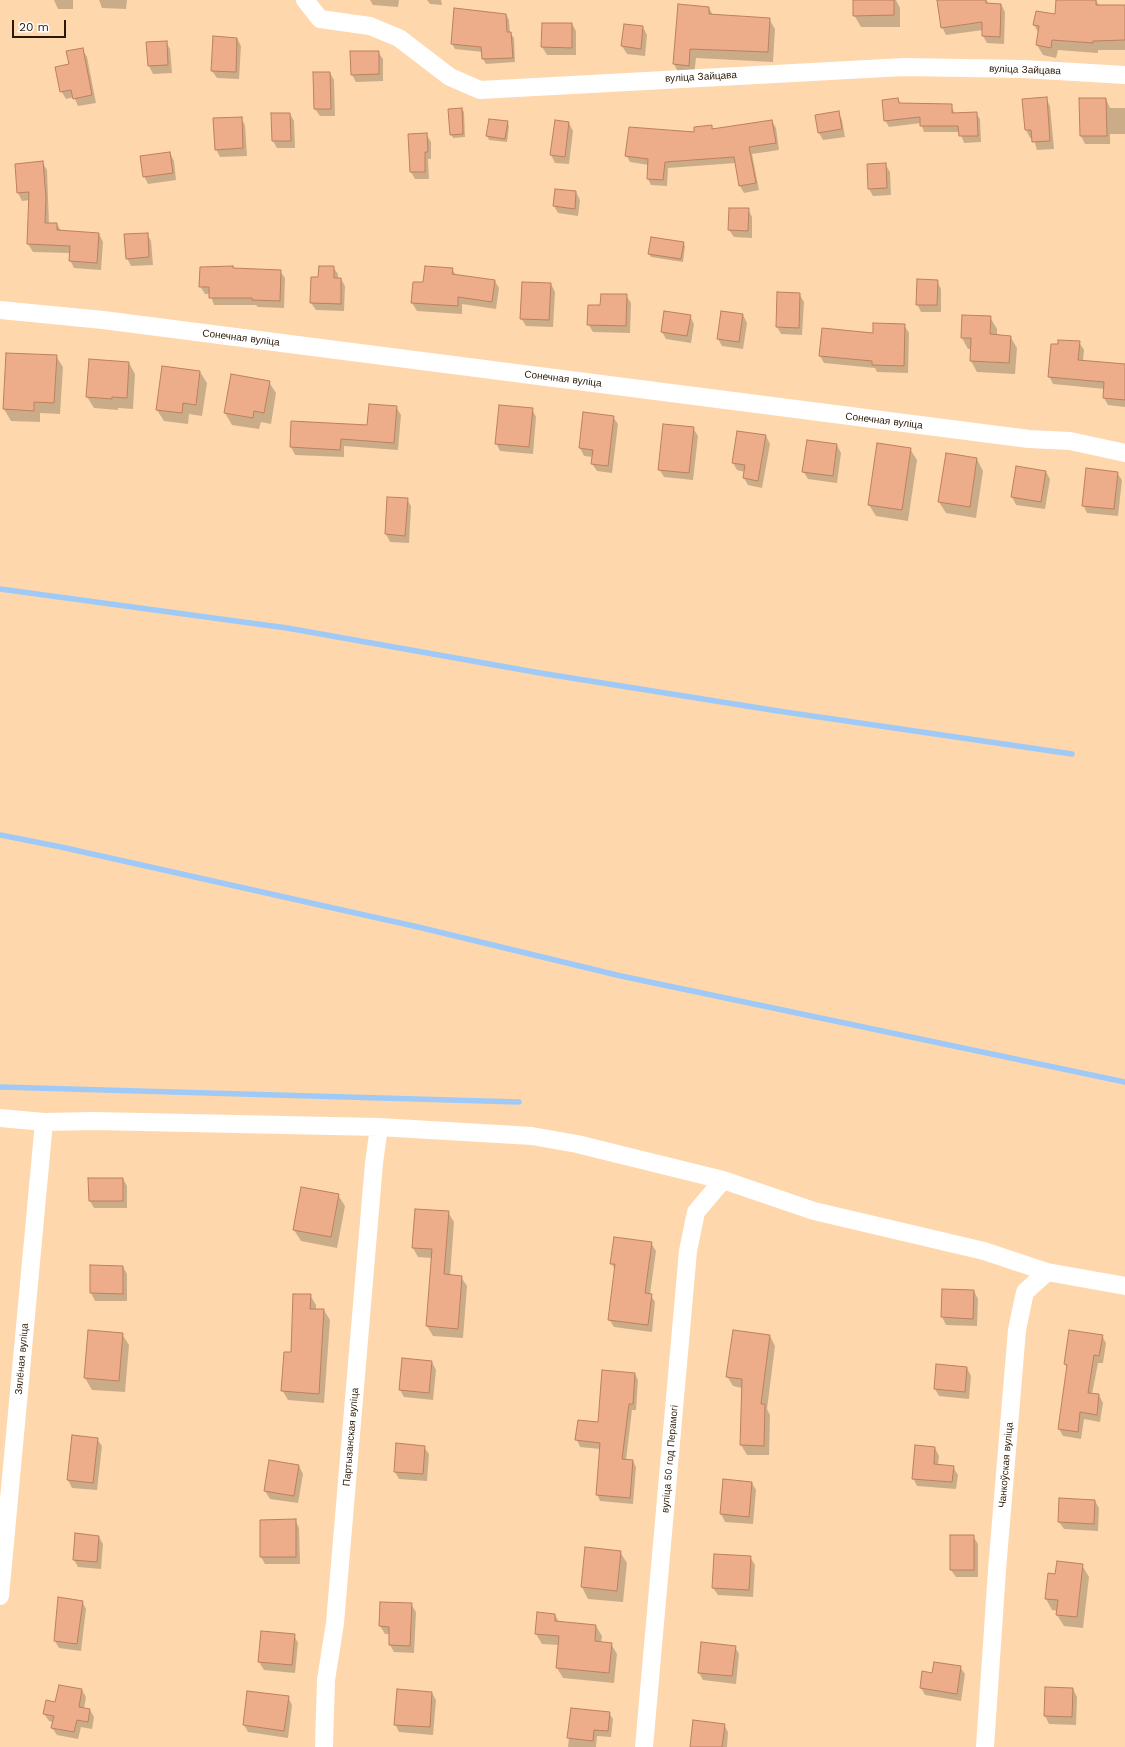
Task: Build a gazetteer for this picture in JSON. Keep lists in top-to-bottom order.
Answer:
{
  "streets": {
    "street": [
      "вуліца Зайцава",
      "Сонечная вуліца",
      "Зялёная вуліца",
      "Партызанская вуліца",
      "вуліца 50 год Перамогі",
      "Чанкоўская вуліца"
    ]
  },
  "scale_bar": "20 m"
}
